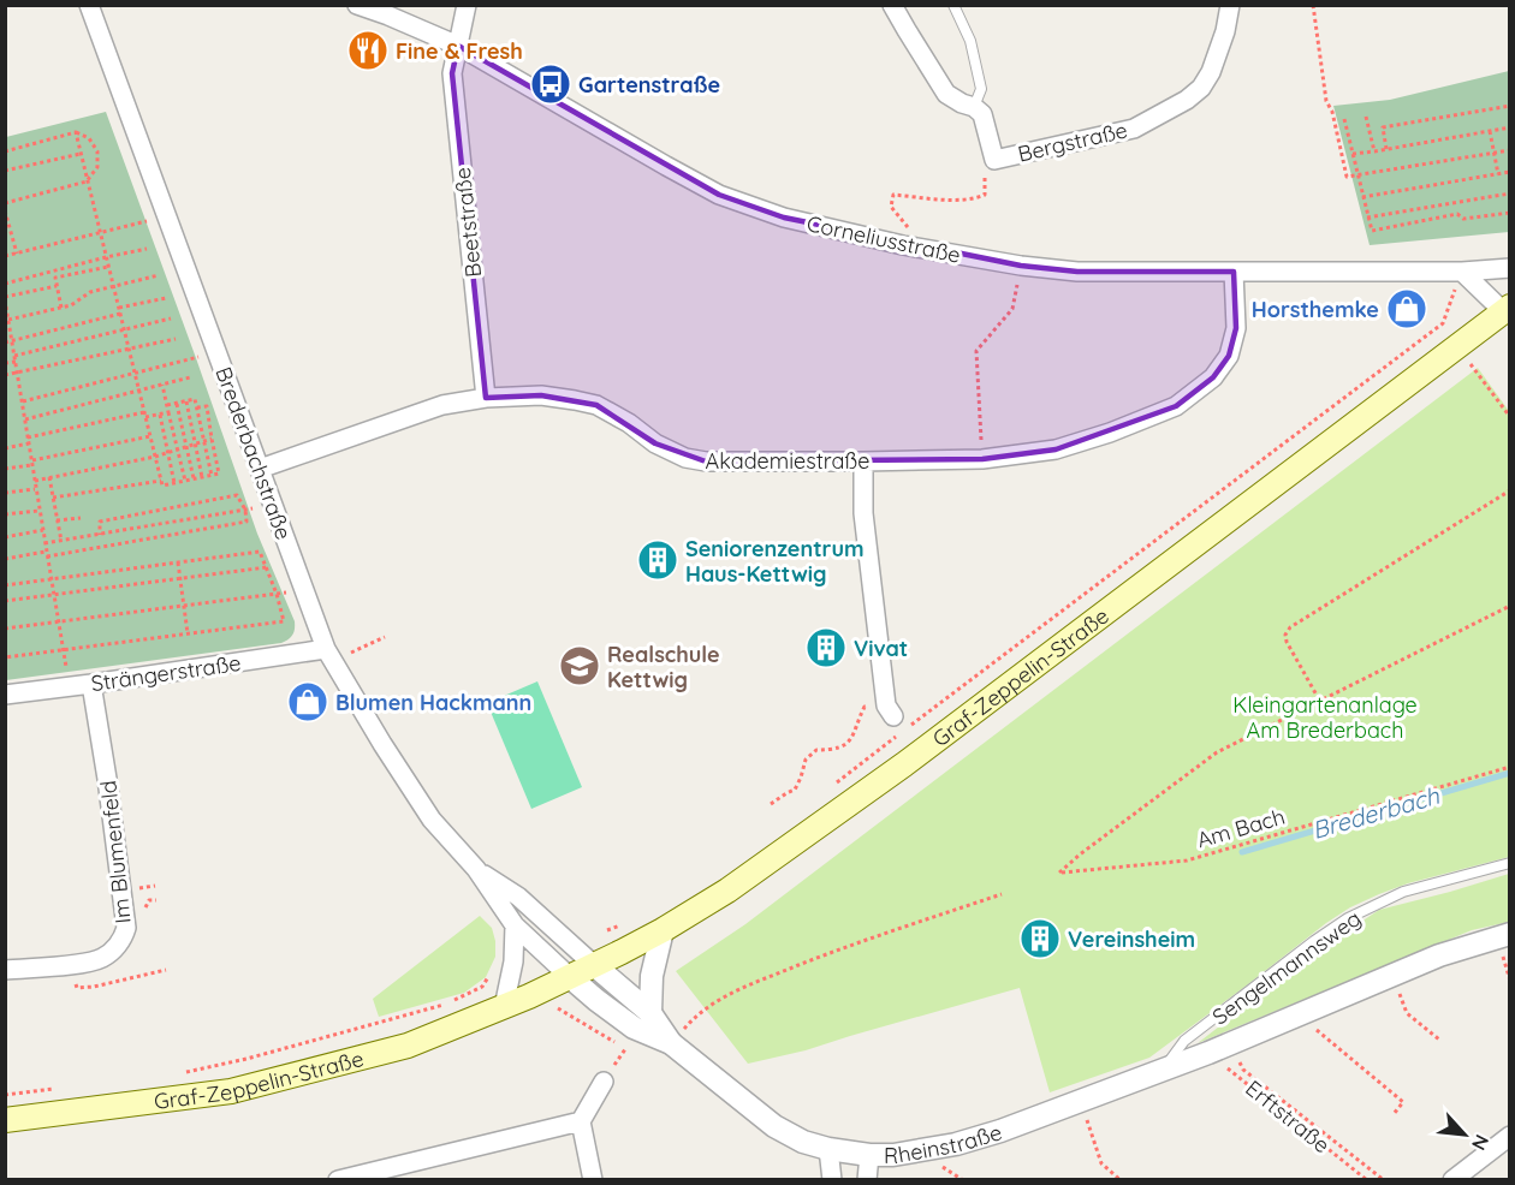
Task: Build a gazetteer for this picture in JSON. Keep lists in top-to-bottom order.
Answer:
{
  "streets": {
    "main road": ["Graf-Zeppelin-Straße"],
    "street": [
      "Bergstraße",
      "Beetstraße",
      "Corneliusstraße",
      "Brederbachstraße",
      "Akademiestraße",
      "Strängerstraße",
      "Im Blumenfeld",
      "Rheinstraße"
    ],
    "lane": ["Sengelmannsweg"],
    "path": ["Am Bach", "Erftstraße"]
  },
  "crossings": [
    ["Beetstraße", "Corneliusstraße"],
    ["Beetstraße", "Akademiestraße"],
    ["Corneliusstraße", "Akademiestraße"],
    ["Brederbachstraße", "Akademiestraße"],
    ["Brederbachstraße", "Strängerstraße"],
    ["Brederbachstraße", "Graf-Zeppelin-Straße"],
    ["Brederbachstraße", "Rheinstraße"],
    ["Strängerstraße", "Im Blumenfeld"],
    ["Graf-Zeppelin-Straße", "Rheinstraße"],
    ["Sengelmannsweg", "Rheinstraße"],
    ["Erftstraße", "Rheinstraße"]
  ],
  "water": ["Brederbach"],
  "parks": ["Kleingartenanlage Am Brederbach"],
  "places": {
    "restaurant": ["Fine & Fresh"],
    "bus stop": ["Gartenstraße"],
    "shop": ["Horsthemke", "Blumen Hackmann"],
    "building": ["Seniorenzentrum Haus-Kettwig", "Vivat", "Vereinsheim"],
    "school or university": ["Realschule Kettwig"]
  },
  "north": "bottom right"
}
